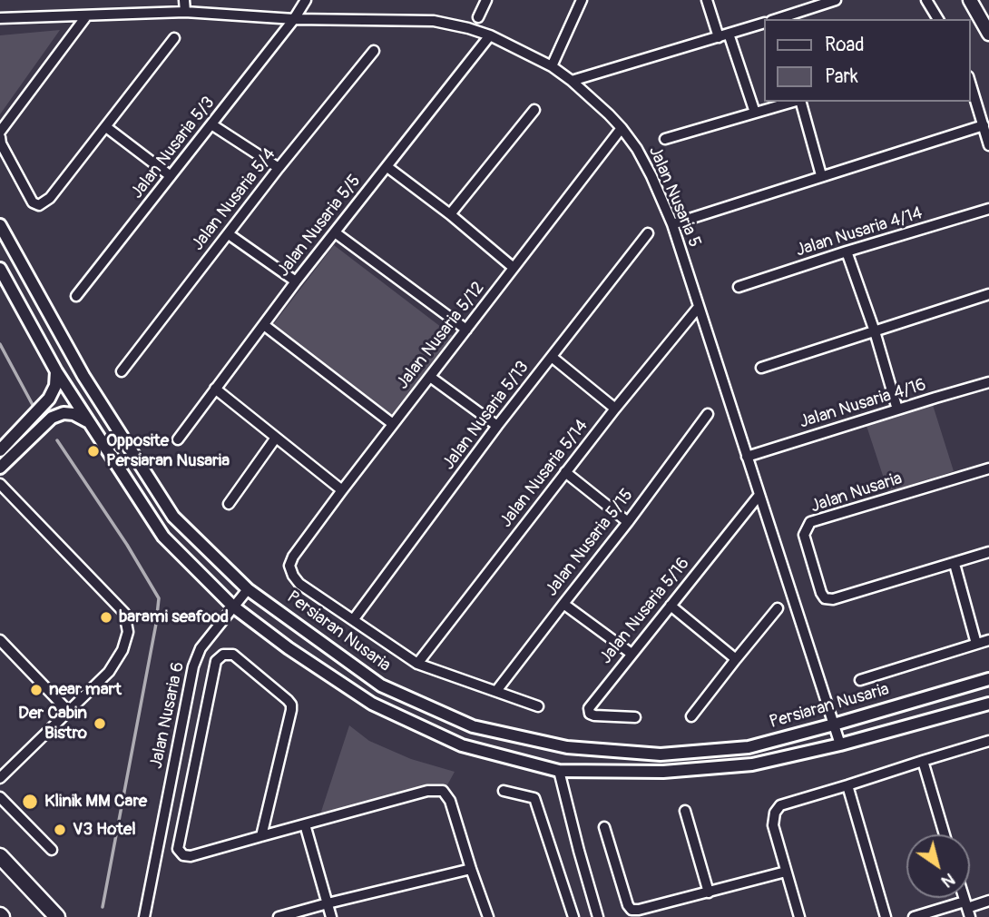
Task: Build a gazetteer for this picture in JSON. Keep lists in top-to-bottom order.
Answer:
{
  "streets": {
    "street": [
      "Jalan Nusaria 5/3",
      "Jalan Nusaria 5",
      "Jalan Nusaria 5/4",
      "Jalan Nusaria 5/5",
      "Jalan Nusaria 4/14",
      "Jalan Nusaria 5/12",
      "Jalan Nusaria 4/16",
      "Jalan Nusaria 5/13",
      "Jalan Nusaria 5/14",
      "Jalan Nusaria",
      "Jalan Nusaria 5/15",
      "Jalan Nusaria 5/16",
      "Persiaran Nusaria",
      "Jalan Nusaria 6"
    ]
  },
  "crossings": [
    ["Jalan Nusaria 5/3", "Jalan Nusaria 5"],
    ["Jalan Nusaria 5", "Jalan Nusaria 5/5"],
    ["Jalan Nusaria 5", "Jalan Nusaria 5/12"],
    ["Jalan Nusaria 5", "Jalan Nusaria 4/16"],
    ["Jalan Nusaria 5", "Jalan Nusaria 5/14"],
    ["Jalan Nusaria 5", "Jalan Nusaria 5/16"],
    ["Jalan Nusaria 5", "Persiaran Nusaria"],
    ["Jalan Nusaria 5/12", "Jalan Nusaria 5/13"],
    ["Persiaran Nusaria", "Jalan Nusaria 6"]
  ],
  "places": [
    "Opposite Persiaran Nusaria",
    "barami seafood",
    "near mart",
    "Der Cabin Bistro",
    "Klinik MM Care",
    "V3 Hotel"
  ],
  "legend": ["Road", "Park"],
  "north": "bottom right"
}
